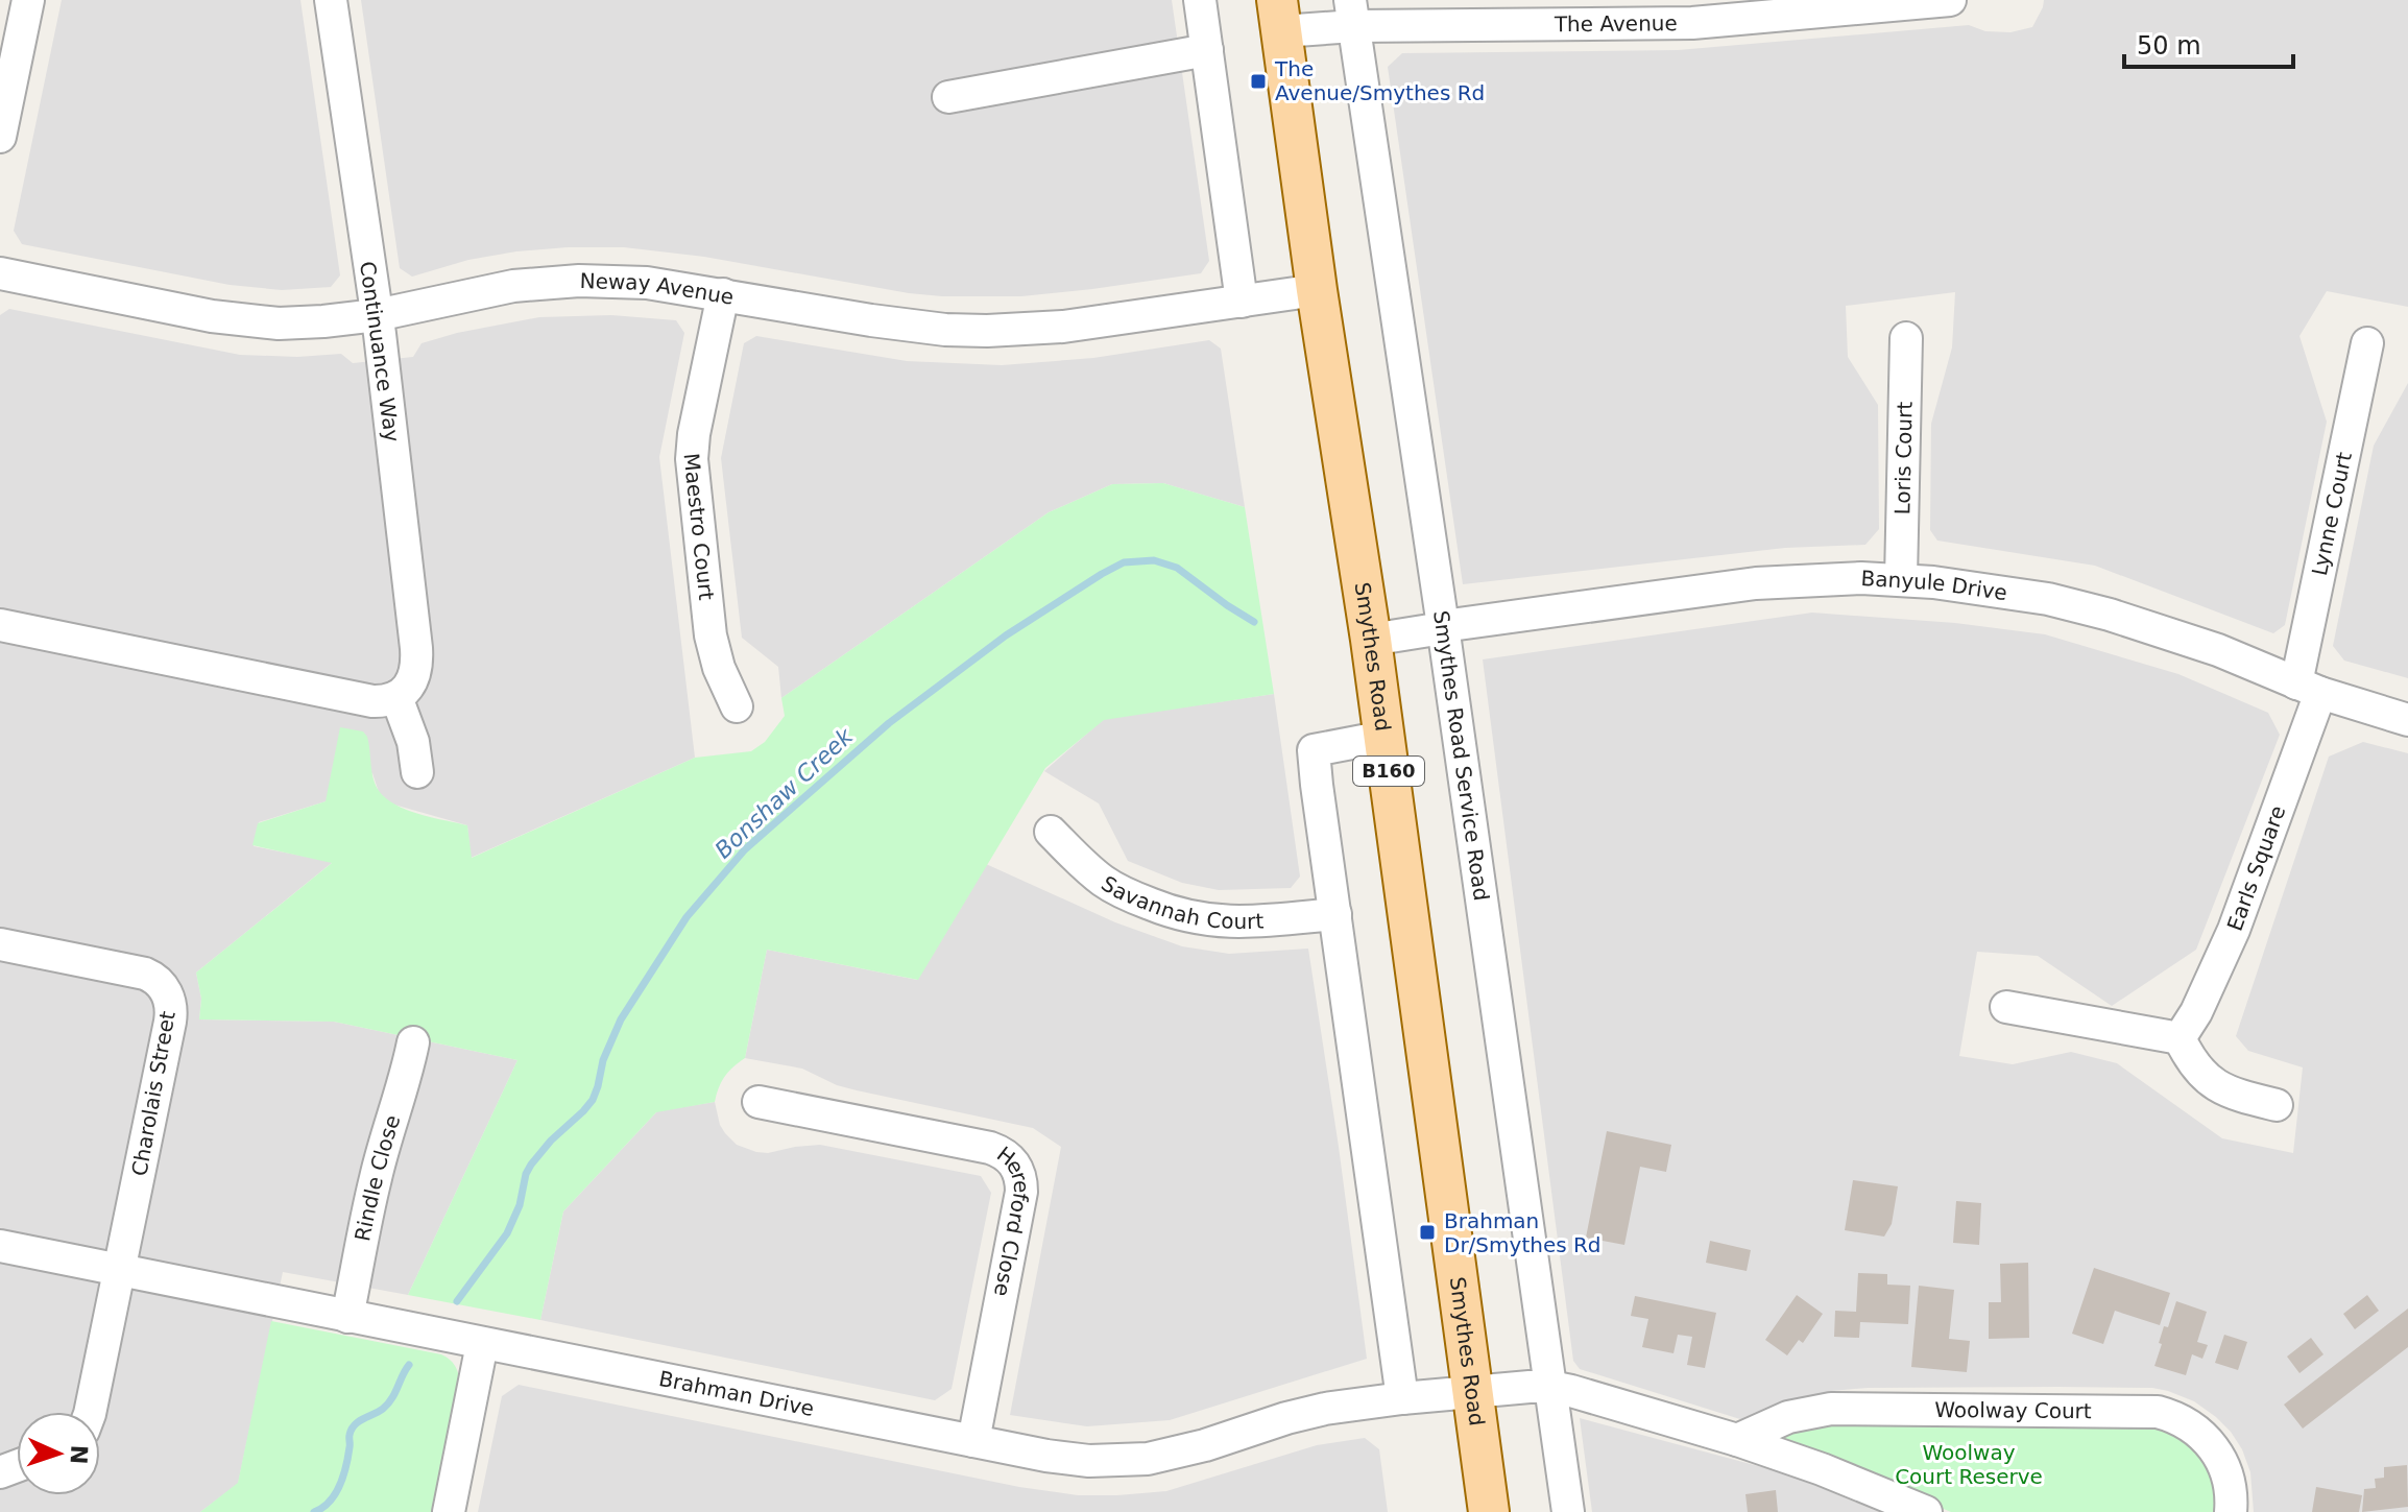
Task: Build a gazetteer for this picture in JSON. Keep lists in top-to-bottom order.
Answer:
{
  "streets": {
    "main road": ["Smythes Road", "B160"],
    "street": [
      "The Avenue",
      "Neway Avenue",
      "Continuance Way",
      "Loris Court",
      "Lynne Court",
      "Maestro Court",
      "Banyule Drive",
      "Smythes Road Service Road",
      "Earls Square",
      "Savannah Court",
      "Charolais Street",
      "Rindle Close",
      "Hereford Close",
      "Brahman Drive",
      "Woolway Court"
    ]
  },
  "crossings": [
    ["The Avenue", "Smythes Road"],
    ["The Avenue", "Smythes Road Service Road"],
    ["Neway Avenue", "Continuance Way"],
    ["Neway Avenue", "Maestro Court"],
    ["Neway Avenue", "Smythes Road"],
    ["Loris Court", "Banyule Drive"],
    ["Lynne Court", "Banyule Drive"],
    ["Lynne Court", "Earls Square"],
    ["Banyule Drive", "Smythes Road"],
    ["Banyule Drive", "Smythes Road Service Road"],
    ["Banyule Drive", "Earls Square"],
    ["Smythes Road", "Brahman Drive"],
    ["Charolais Street", "Brahman Drive"],
    ["Rindle Close", "Brahman Drive"],
    ["Hereford Close", "Brahman Drive"]
  ],
  "water": ["Bonshaw Creek"],
  "parks": ["Woolway Court Reserve"],
  "places": {
    "transit": ["The Avenue/Smythes Rd", "Brahman Dr/Smythes Rd"]
  },
  "scale_bar": "50 m",
  "north": "right"
}
